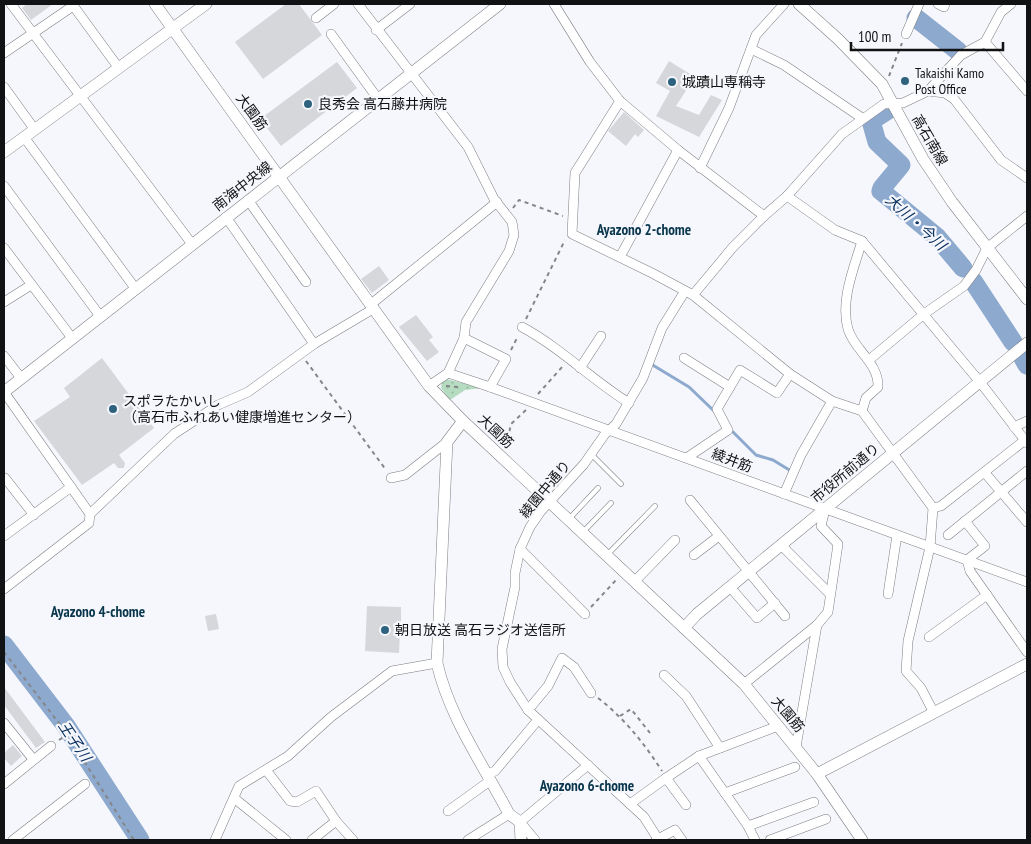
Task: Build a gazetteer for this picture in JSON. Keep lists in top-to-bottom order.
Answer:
{
  "streets": {
    "street": [
      "大園筋",
      "高石南線",
      "南海中央線",
      "綾井筋",
      "市役所前通り",
      "綾園中通り"
    ]
  },
  "crossings": [
    ["大園筋", "南海中央線"],
    ["大園筋", "市役所前通り"],
    ["大園筋", "綾園中通り"],
    ["高石南線", "綾園中通り"],
    ["綾井筋", "市役所前通り"],
    ["綾井筋", "綾園中通り"]
  ],
  "districts": ["Ayazono 2-chome", "Ayazono 4-chome", "Ayazono 6-chome"],
  "water": ["大川・今川", "王子川"],
  "places": [
    "Takaishi Kamo Post Office",
    "城蹟山専稱寺",
    "良秀会 高石藤井病院",
    "スポラたかいし （高石市ふれあい健康増進センター）",
    "朝日放送 高石ラジオ送信所"
  ],
  "scale_bar": "100 m"
}
